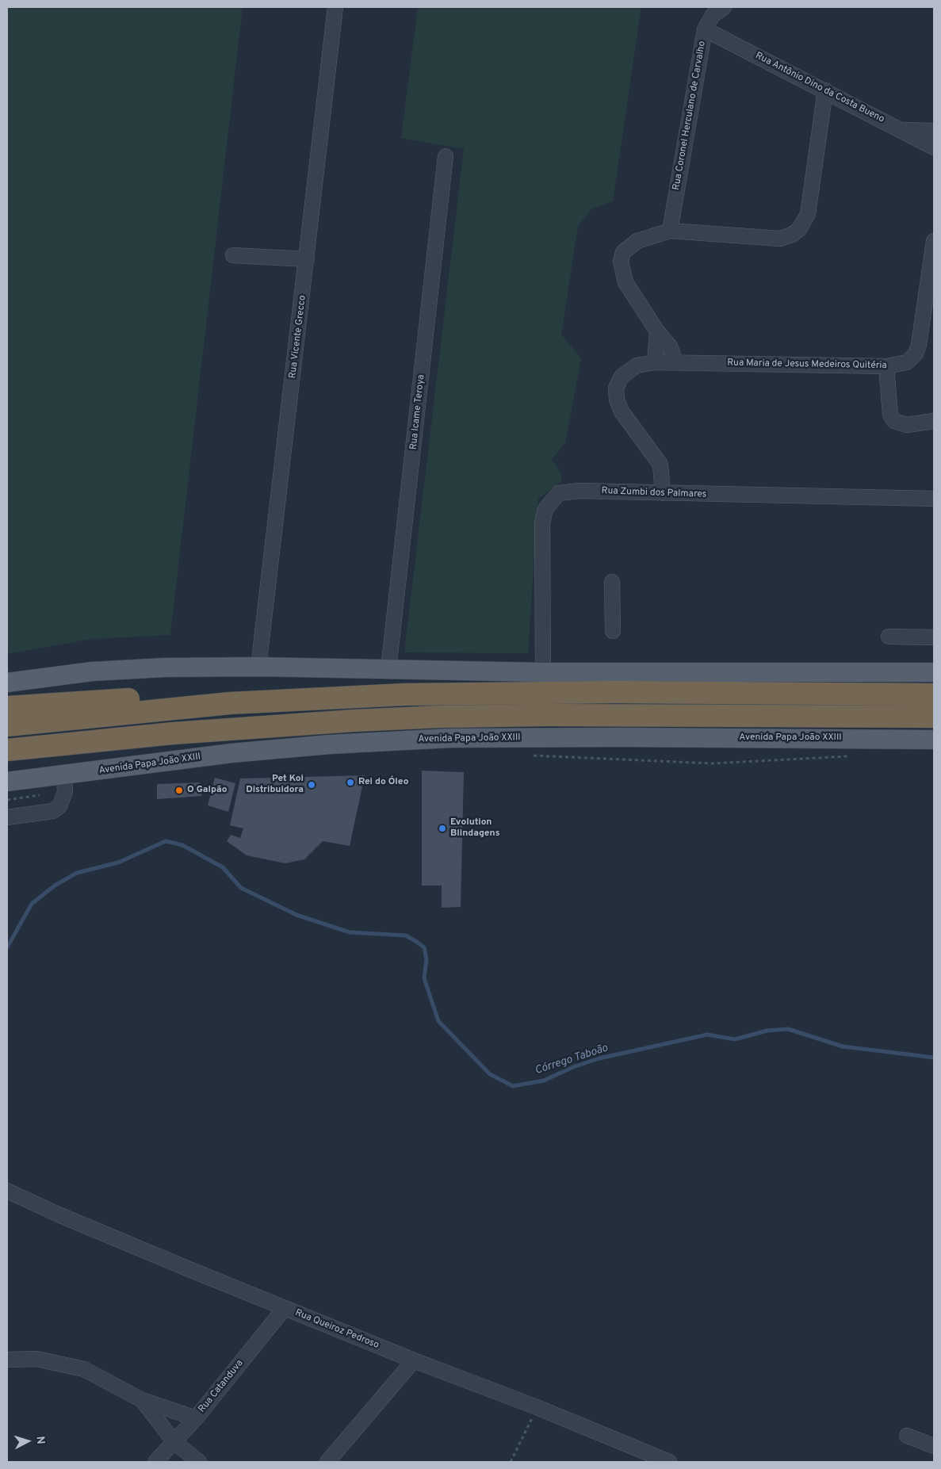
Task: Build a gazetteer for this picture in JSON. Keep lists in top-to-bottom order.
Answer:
{
  "streets": {
    "main road": ["Avenida Papa João XXIII"],
    "street": [
      "Rua Antônio Dino da Costa Bueno",
      "Rua Coronel Herculano de Carvalho",
      "Rua Vicente Grecco",
      "Rua Maria de Jesus Medeiros Quitéria",
      "Rua Icame Teroya",
      "Rua Zumbi dos Palmares",
      "Rua Queiroz Pedroso",
      "Rua Catanduva"
    ]
  },
  "crossings": [
    ["Rua Antônio Dino da Costa Bueno", "Rua Coronel Herculano de Carvalho"],
    ["Rua Maria de Jesus Medeiros Quitéria", "Rua Zumbi dos Palmares"],
    ["Rua Queiroz Pedroso", "Rua Catanduva"]
  ],
  "water": ["Córrego Taboão"],
  "places": [
    "Rei do Óleo",
    "Pet Koi Distribuidora",
    "O Galpão",
    "Evolution Blindagens"
  ],
  "north": "right"
}
